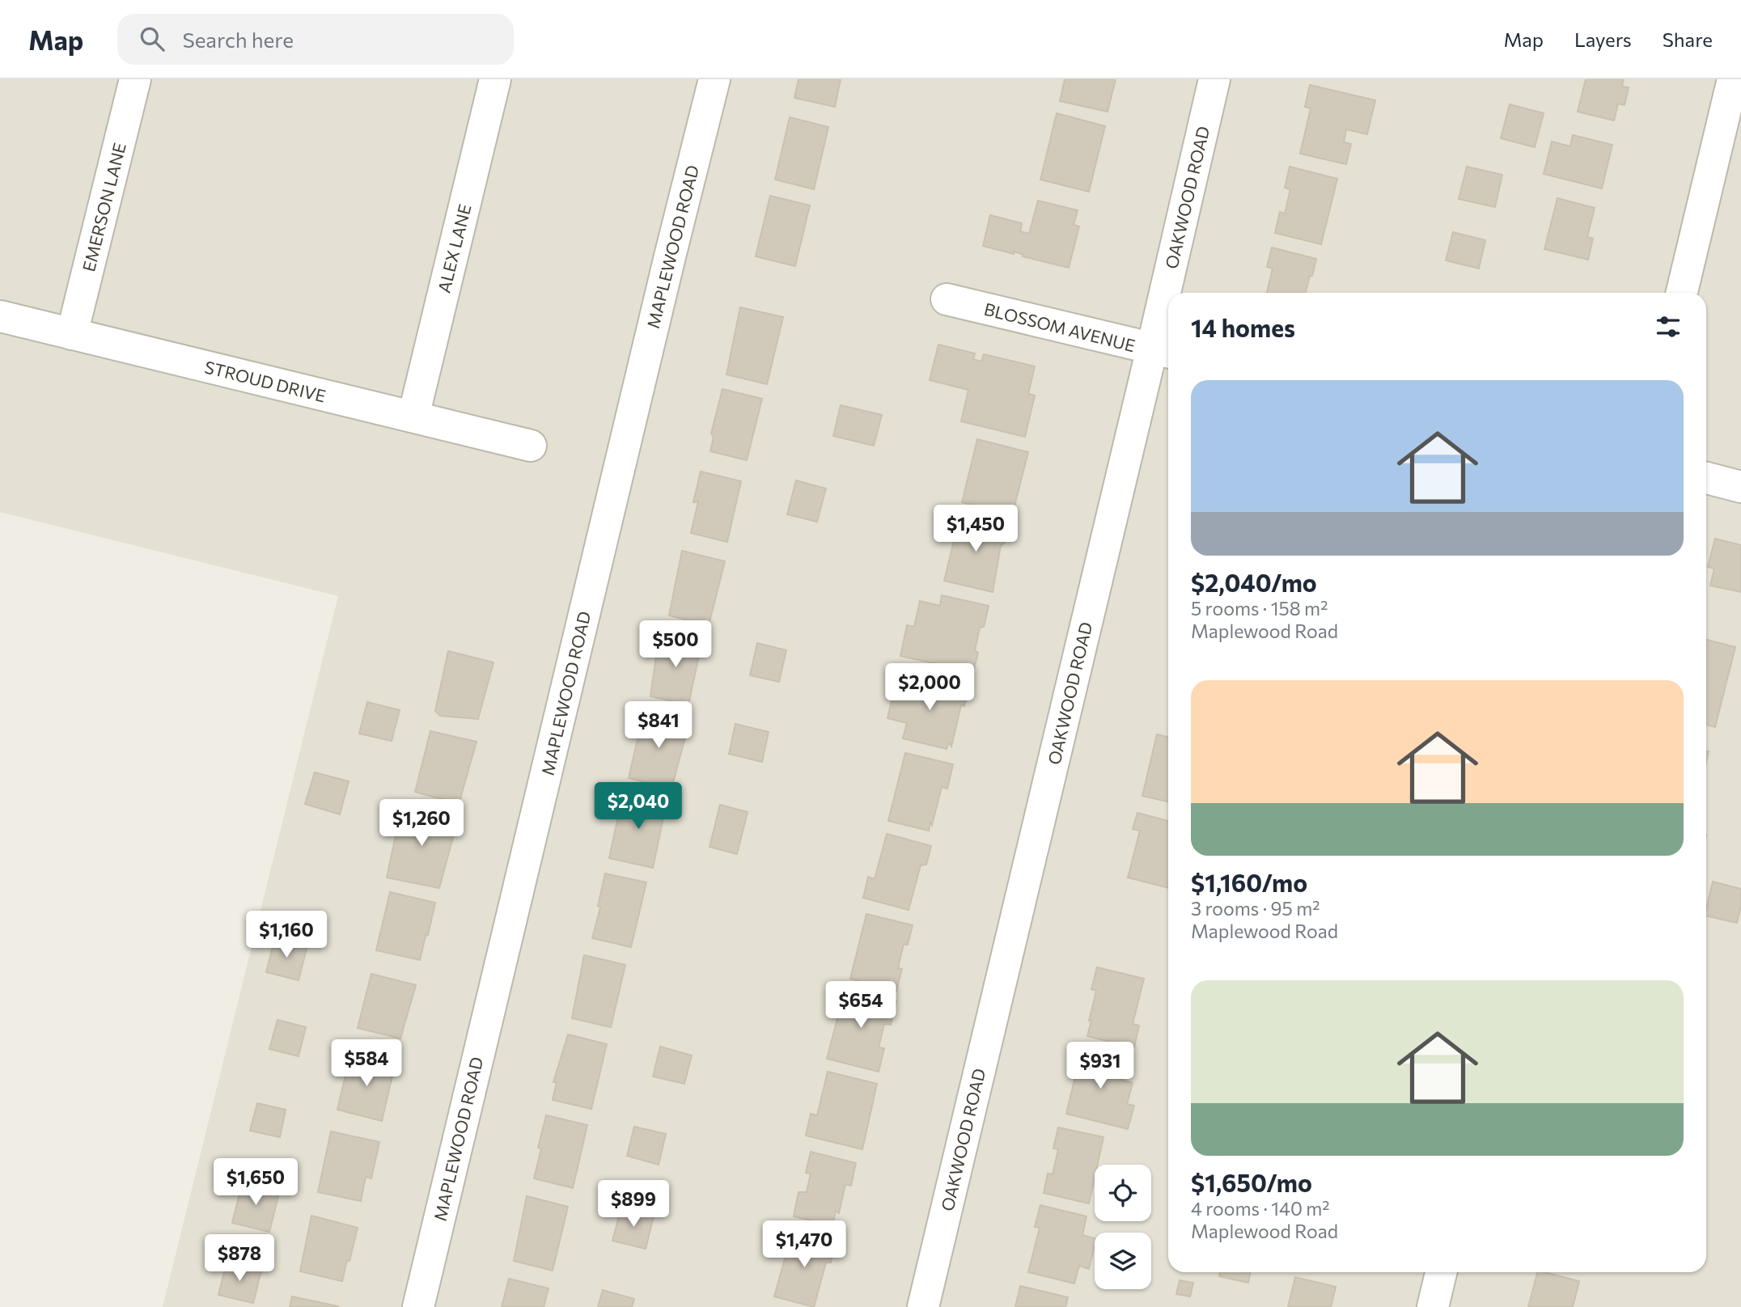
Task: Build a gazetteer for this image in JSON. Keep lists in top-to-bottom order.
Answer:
{
  "streets": {
    "street": [
      "OAKWOOD ROAD",
      "EMERSON LANE",
      "MAPLEWOOD ROAD",
      "ALEX LANE",
      "BLOSSOM AVENUE",
      "STROUD DRIVE"
    ]
  },
  "crossings": [
    ["OAKWOOD ROAD", "BLOSSOM AVENUE"],
    ["EMERSON LANE", "STROUD DRIVE"],
    ["ALEX LANE", "STROUD DRIVE"]
  ],
  "page": {
    "header": "Map",
    "search": "Search here",
    "nav": ["Map", "Layers", "Share"],
    "heading": "14 homes",
    "list": [
      {
        "name": "$2,040/mo",
        "note": "5 rooms · 158 m² · Maplewood Road"
      },
      {
        "name": "$1,160/mo",
        "note": "3 rooms · 95 m² · Maplewood Road"
      },
      {
        "name": "$1,650/mo",
        "note": "4 rooms · 140 m² · Maplewood Road"
      }
    ],
    "price": [
      "$1,450",
      "$500",
      "$2,000",
      "$841",
      "$2,040",
      "$1,260",
      "$1,160",
      "$654",
      "$584",
      "$931",
      "$1,650",
      "$899",
      "$1,470",
      "$878"
    ]
  }
}
